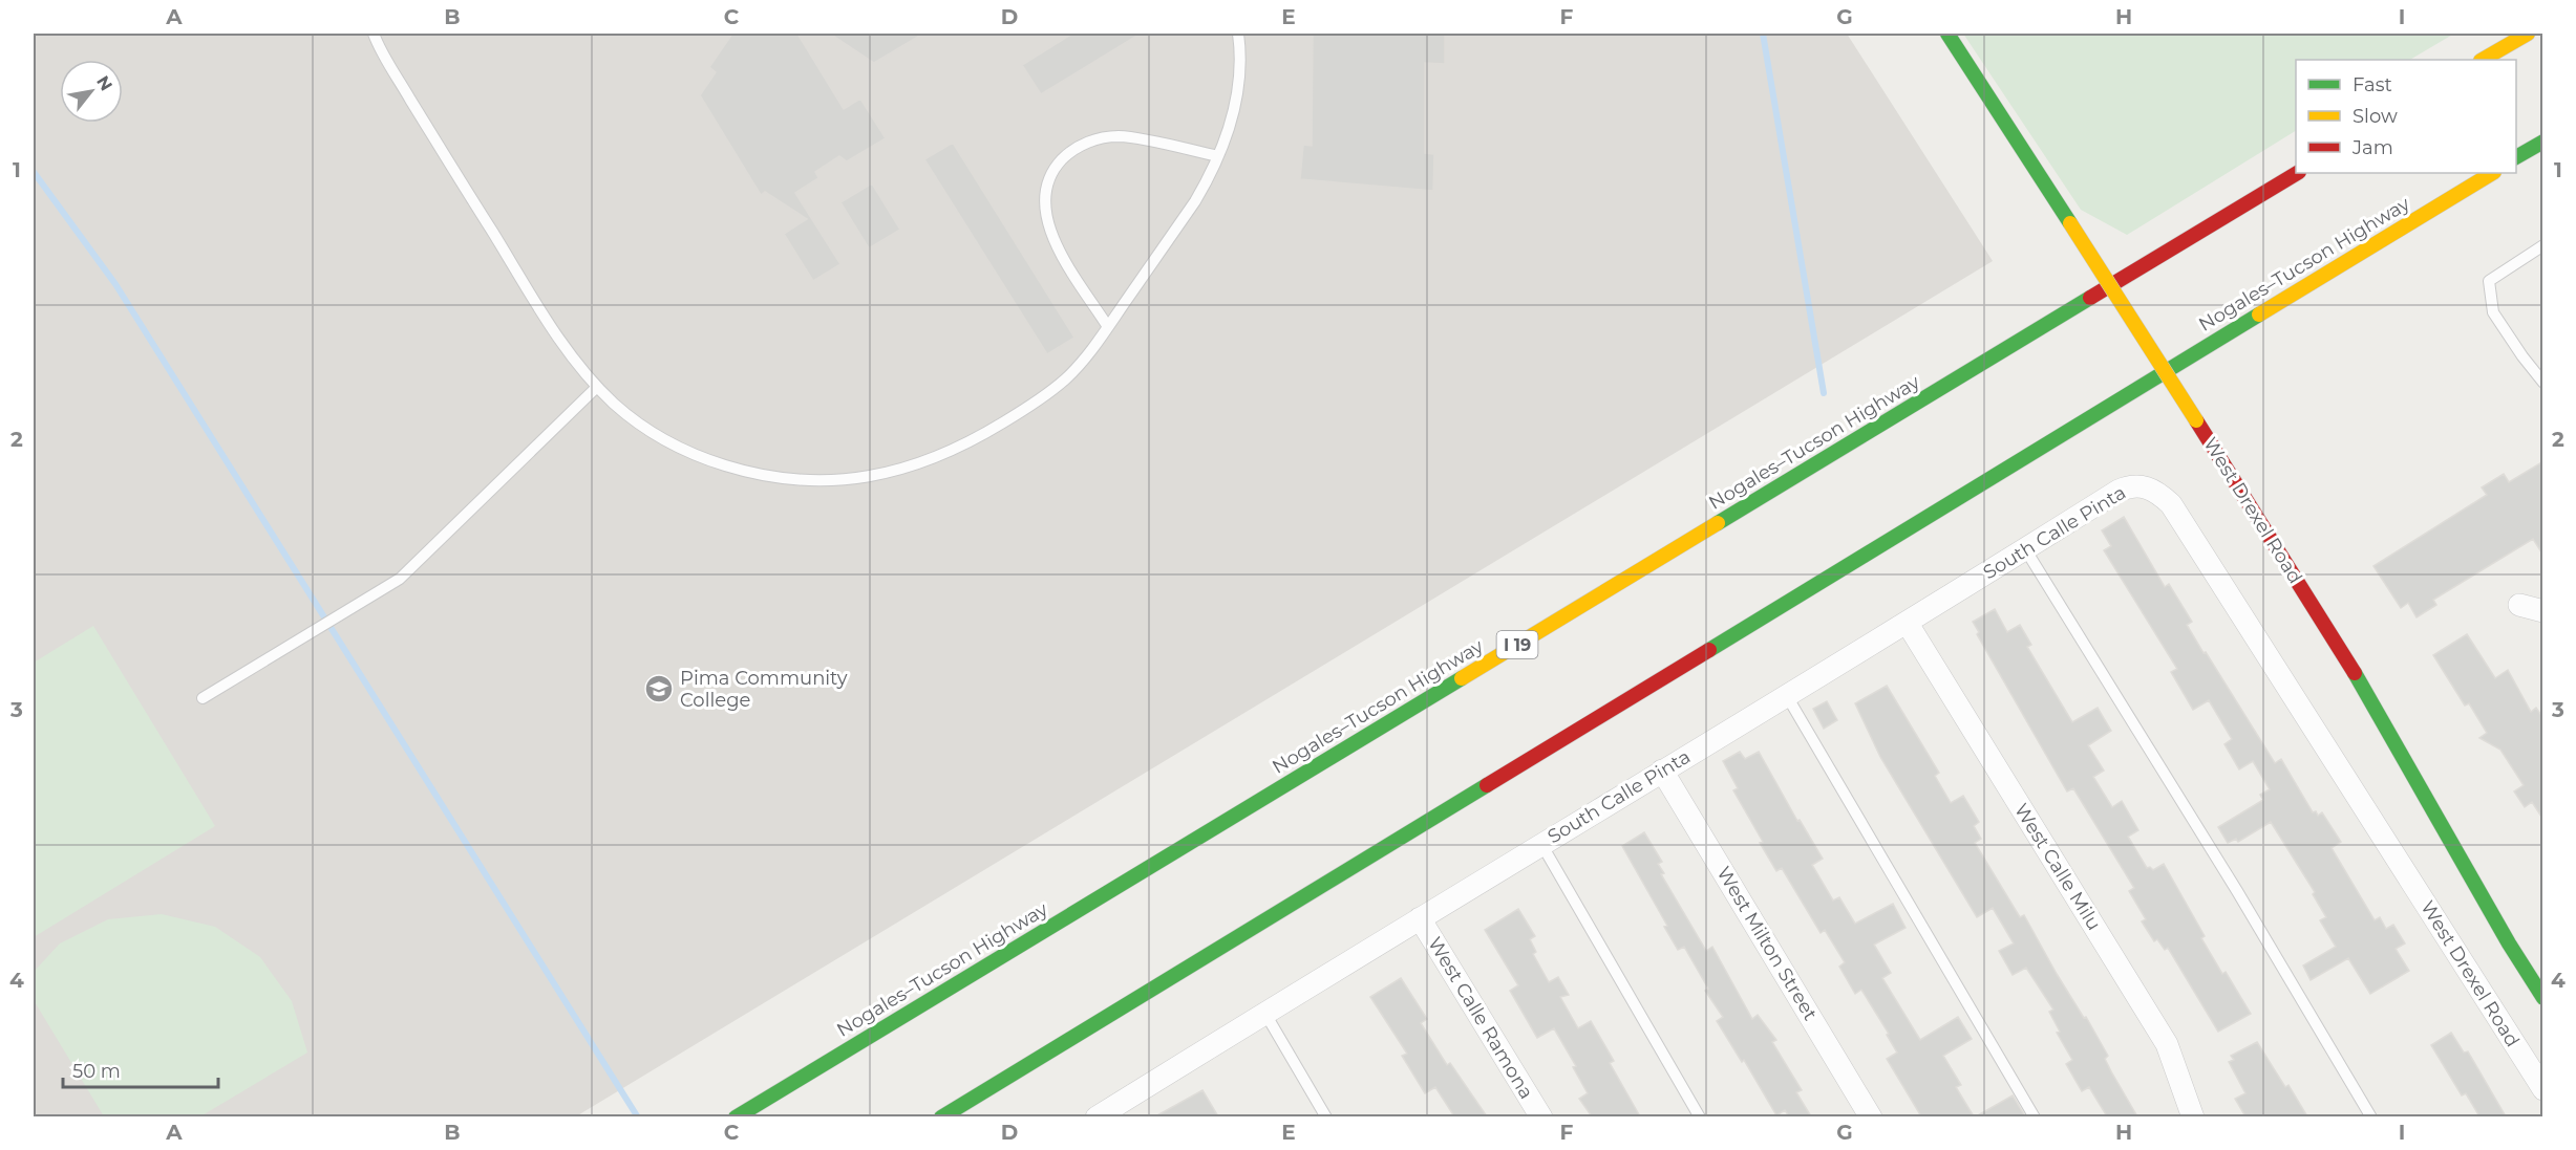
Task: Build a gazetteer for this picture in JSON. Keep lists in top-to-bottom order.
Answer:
{
  "streets": {
    "main road": ["Nogales–Tucson Highway", "West Drexel Road", "I 19"],
    "street": [
      "South Calle Pinta",
      "West Calle Milu",
      "West Milton Street",
      "West Calle Ramona"
    ]
  },
  "crossings": [
    ["West Drexel Road", "South Calle Pinta"],
    ["South Calle Pinta", "West Calle Milu"],
    ["South Calle Pinta", "West Milton Street"],
    ["South Calle Pinta", "West Calle Ramona"]
  ],
  "places": {
    "school or university": ["Pima Community College"]
  },
  "legend": ["Fast", "Slow", "Jam"],
  "scale_bar": "50 m",
  "north": "top right",
  "grid": {
    "columns": [
      "A",
      "B",
      "C",
      "D",
      "E",
      "F",
      "G",
      "H",
      "I"
    ],
    "rows": [
      "1",
      "2",
      "3",
      "4"
    ]
  }
}
